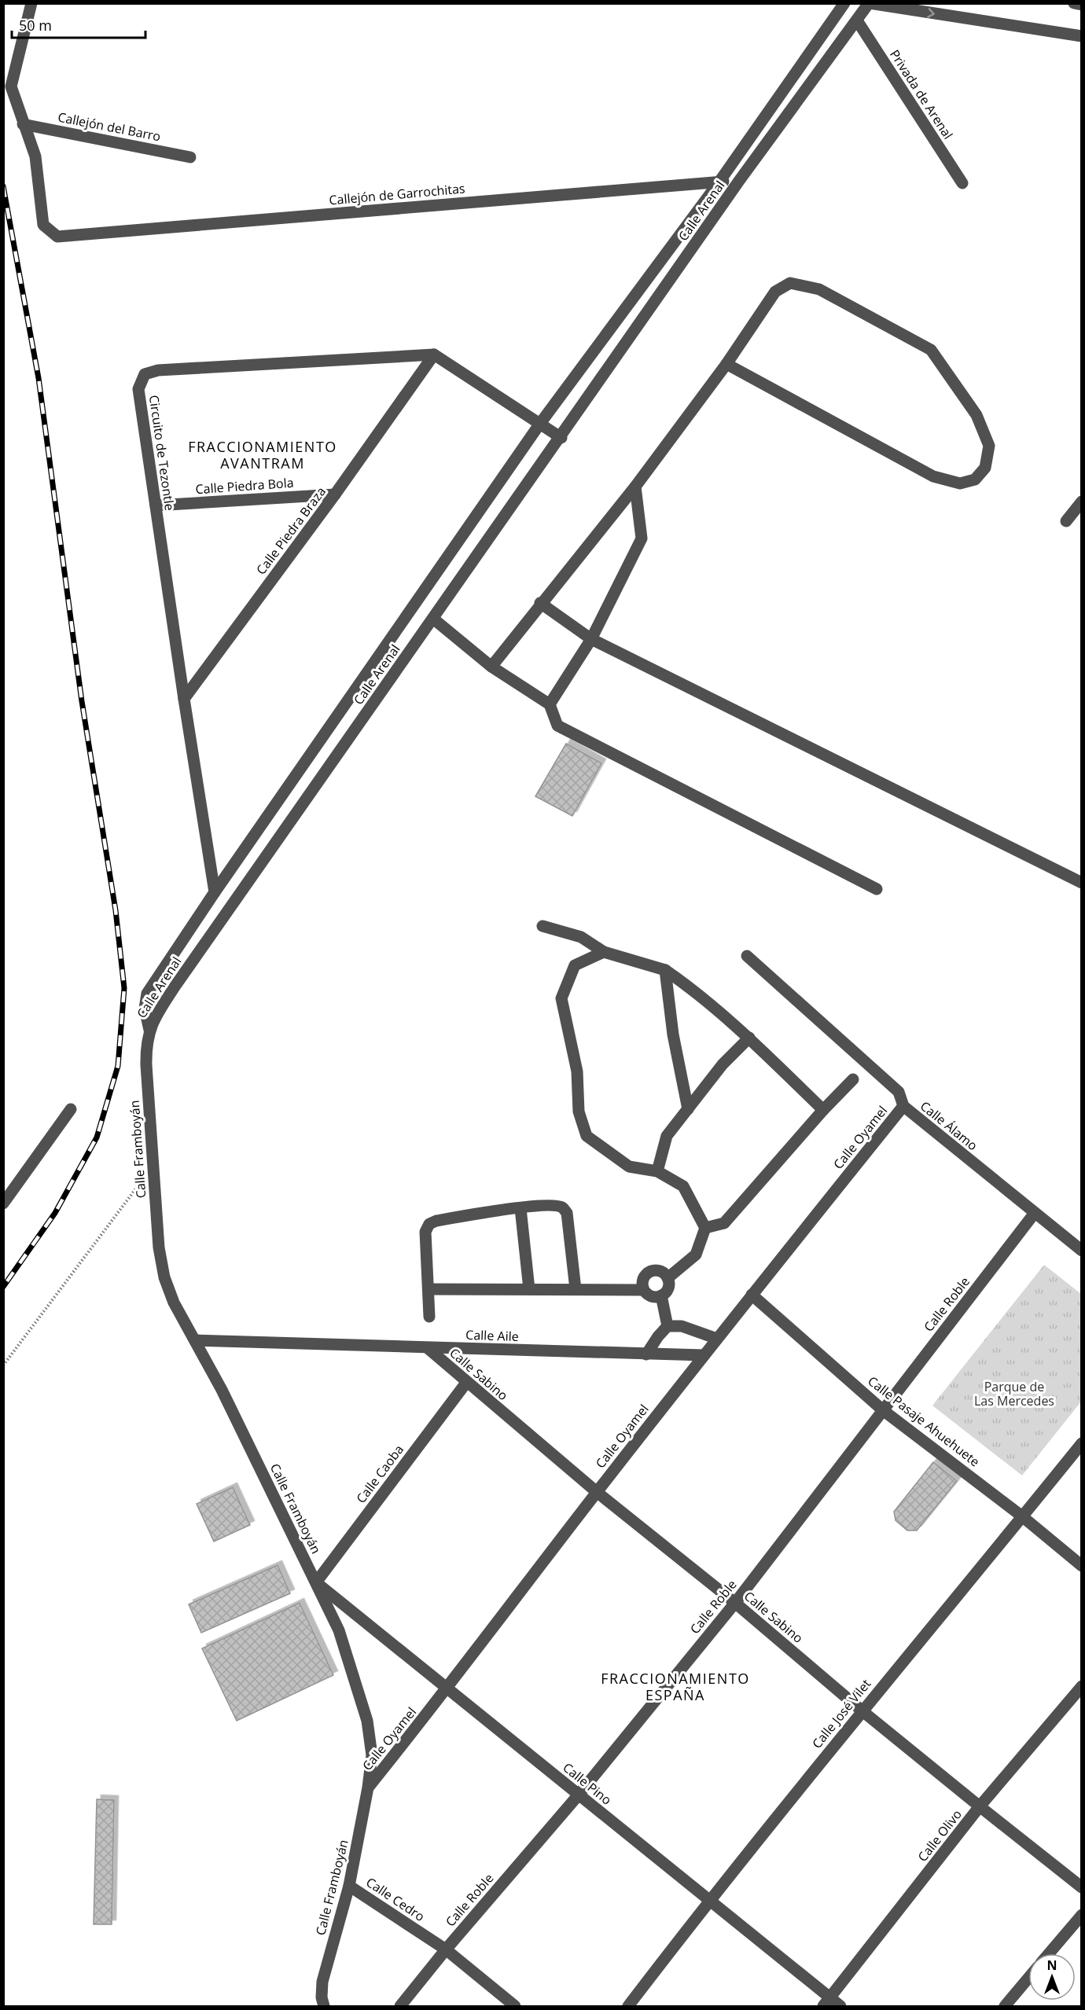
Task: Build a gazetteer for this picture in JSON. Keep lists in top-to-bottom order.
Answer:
{
  "streets": {
    "street": [
      "Privada de Arenal",
      "Callejón del Barro",
      "Callejón de Garrochitas",
      "Calle Arenal",
      "Circuito de Tezontle",
      "Calle Piedra Bola",
      "Calle Piedra Braza",
      "Calle Álamo",
      "Calle Oyamel",
      "Calle Framboyán",
      "Calle Roble",
      "Calle Aile",
      "Calle Sabino",
      "Calle Pasaje Ahuehuete",
      "Calle Caoba",
      "Calle José Vilet",
      "Calle Pino",
      "Calle Olivo",
      "Calle Cedro"
    ]
  },
  "crossings": [
    ["Privada de Arenal", "Calle Arenal"],
    ["Callejón del Barro", "Callejón de Garrochitas"],
    ["Callejón de Garrochitas", "Calle Arenal"],
    ["Calle Arenal", "Circuito de Tezontle"],
    ["Calle Arenal", "Calle Framboyán"],
    ["Circuito de Tezontle", "Calle Piedra Bola"],
    ["Circuito de Tezontle", "Calle Piedra Braza"],
    ["Calle Piedra Bola", "Calle Piedra Braza"],
    ["Calle Álamo", "Calle Oyamel"],
    ["Calle Álamo", "Calle Roble"],
    ["Calle Oyamel", "Calle Framboyán"],
    ["Calle Oyamel", "Calle Aile"],
    ["Calle Oyamel", "Calle Sabino"],
    ["Calle Oyamel", "Calle Pasaje Ahuehuete"],
    ["Calle Oyamel", "Calle Pino"],
    ["Calle Framboyán", "Calle Aile"],
    ["Calle Framboyán", "Calle Caoba"],
    ["Calle Framboyán", "Calle Pino"],
    ["Calle Framboyán", "Calle Cedro"],
    ["Calle Roble", "Calle Sabino"],
    ["Calle Roble", "Calle Pasaje Ahuehuete"],
    ["Calle Roble", "Calle Pino"],
    ["Calle Roble", "Calle Cedro"],
    ["Calle Aile", "Calle Sabino"],
    ["Calle Sabino", "Calle Caoba"],
    ["Calle Sabino", "Calle José Vilet"],
    ["Calle Sabino", "Calle Olivo"],
    ["Calle Pasaje Ahuehuete", "Calle José Vilet"],
    ["Calle Caoba", "Calle Pino"],
    ["Calle José Vilet", "Calle Pino"],
    ["Calle Pino", "Calle Olivo"]
  ],
  "districts": ["FRACCIONAMIENTO AVANTRAM", "FRACCIONAMIENTO ESPAÑA"],
  "parks": ["Parque de Las Mercedes"],
  "scale_bar": "50 m",
  "north": "top"
}
